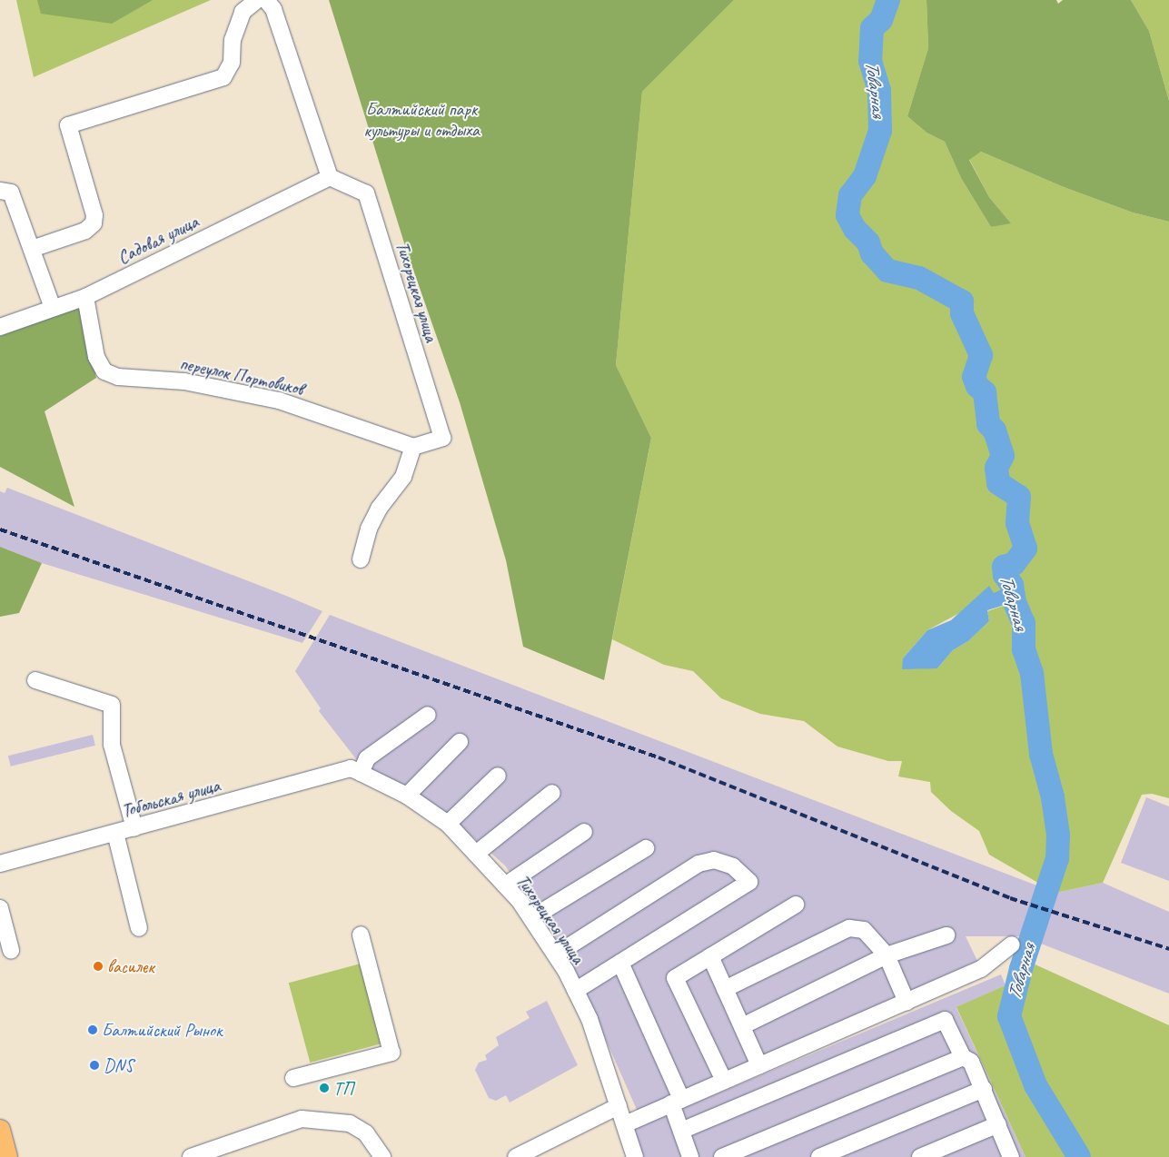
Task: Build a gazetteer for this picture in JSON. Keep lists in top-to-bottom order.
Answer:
{
  "streets": {
    "street": [
      "Садовая улица",
      "Тихорецкая улица",
      "переулок Портовиков",
      "Тобольская улица"
    ]
  },
  "crossings": [
    ["Садовая улица", "Тихорецкая улица"],
    ["Садовая улица", "переулок Портовиков"],
    ["Тихорецкая улица", "переулок Портовиков"],
    ["Тихорецкая улица", "Тобольская улица"]
  ],
  "water": ["Товарная"],
  "parks": ["Балтийский парк культуры и отдыха"],
  "places": [
    "василек",
    "Балтийский Рынок",
    "DNS",
    "ТП"
  ]
}
